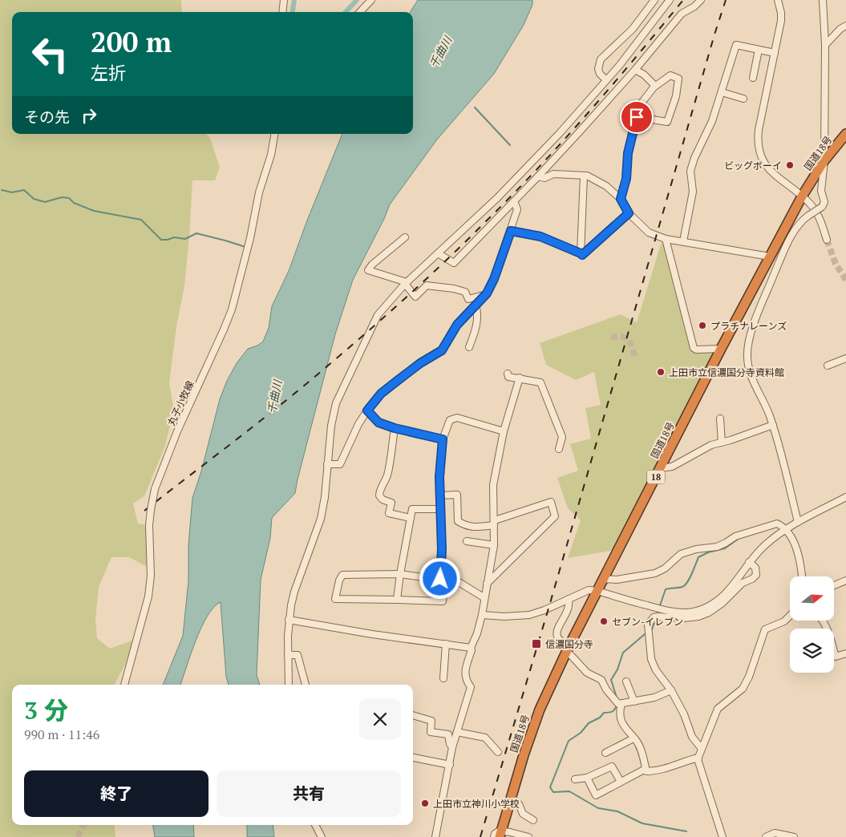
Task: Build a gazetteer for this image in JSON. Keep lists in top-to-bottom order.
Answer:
{
  "streets": {
    "highway": ["国道18号", "18"],
    "street": ["丸子小牧線"]
  },
  "water": ["千曲川"],
  "places": {
    "other": [
      "ビッグボーイ",
      "プラチナレーンズ",
      "上田市立信濃国分寺資料館",
      "セブン-イレブン",
      "上田市立神川小学校"
    ],
    "transit": ["信濃国分寺"]
  },
  "north": "right",
  "page": {
    "turn": ["200 m", "左折"],
    "then": "その先",
    "heading": ["3 分", "990 m · 11:46"],
    "buttons": ["終了", "共有"]
  }
}
